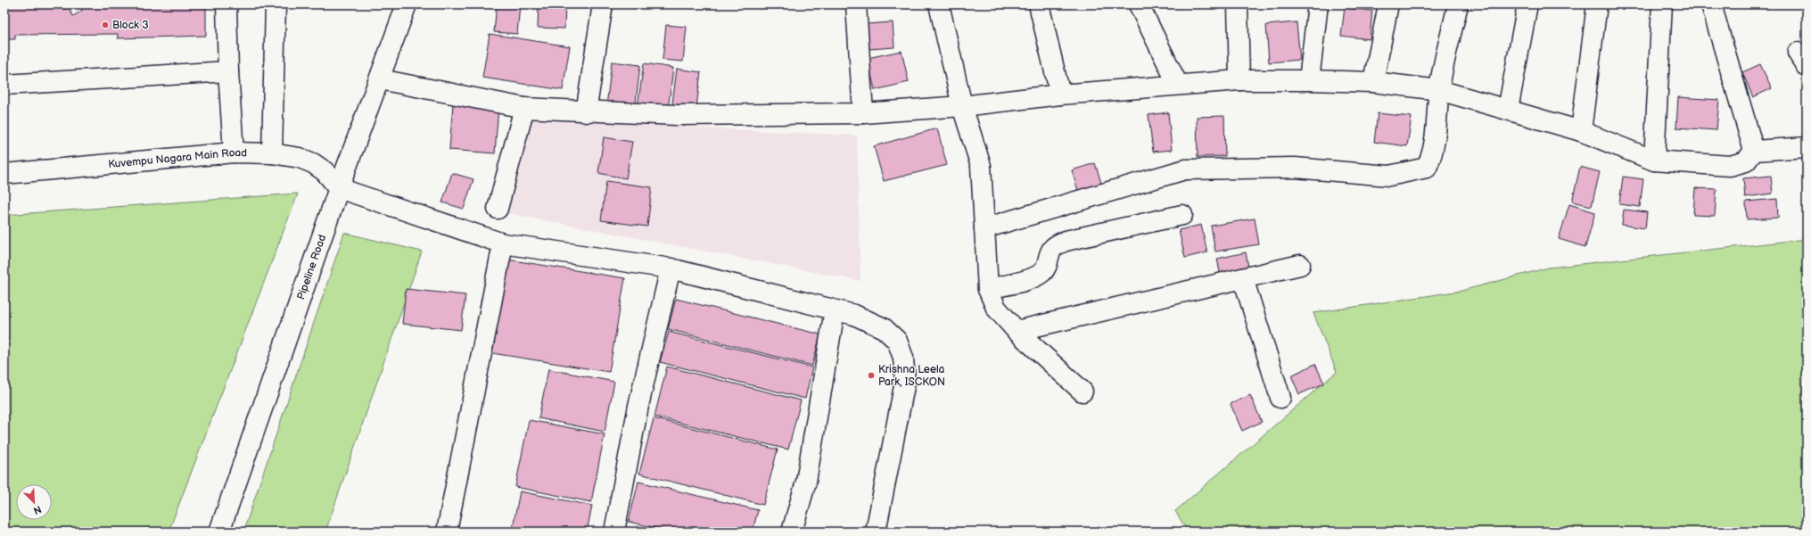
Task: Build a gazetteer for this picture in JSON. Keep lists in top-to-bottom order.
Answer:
{
  "streets": {
    "street": ["Kuvempu Nagara Main Road", "Pipeline Road"]
  },
  "crossings": [
    ["Kuvempu Nagara Main Road", "Pipeline Road"]
  ],
  "places": ["Block 3", "Krishna Leela Park, ISCKON"],
  "north": "bottom right"
}
